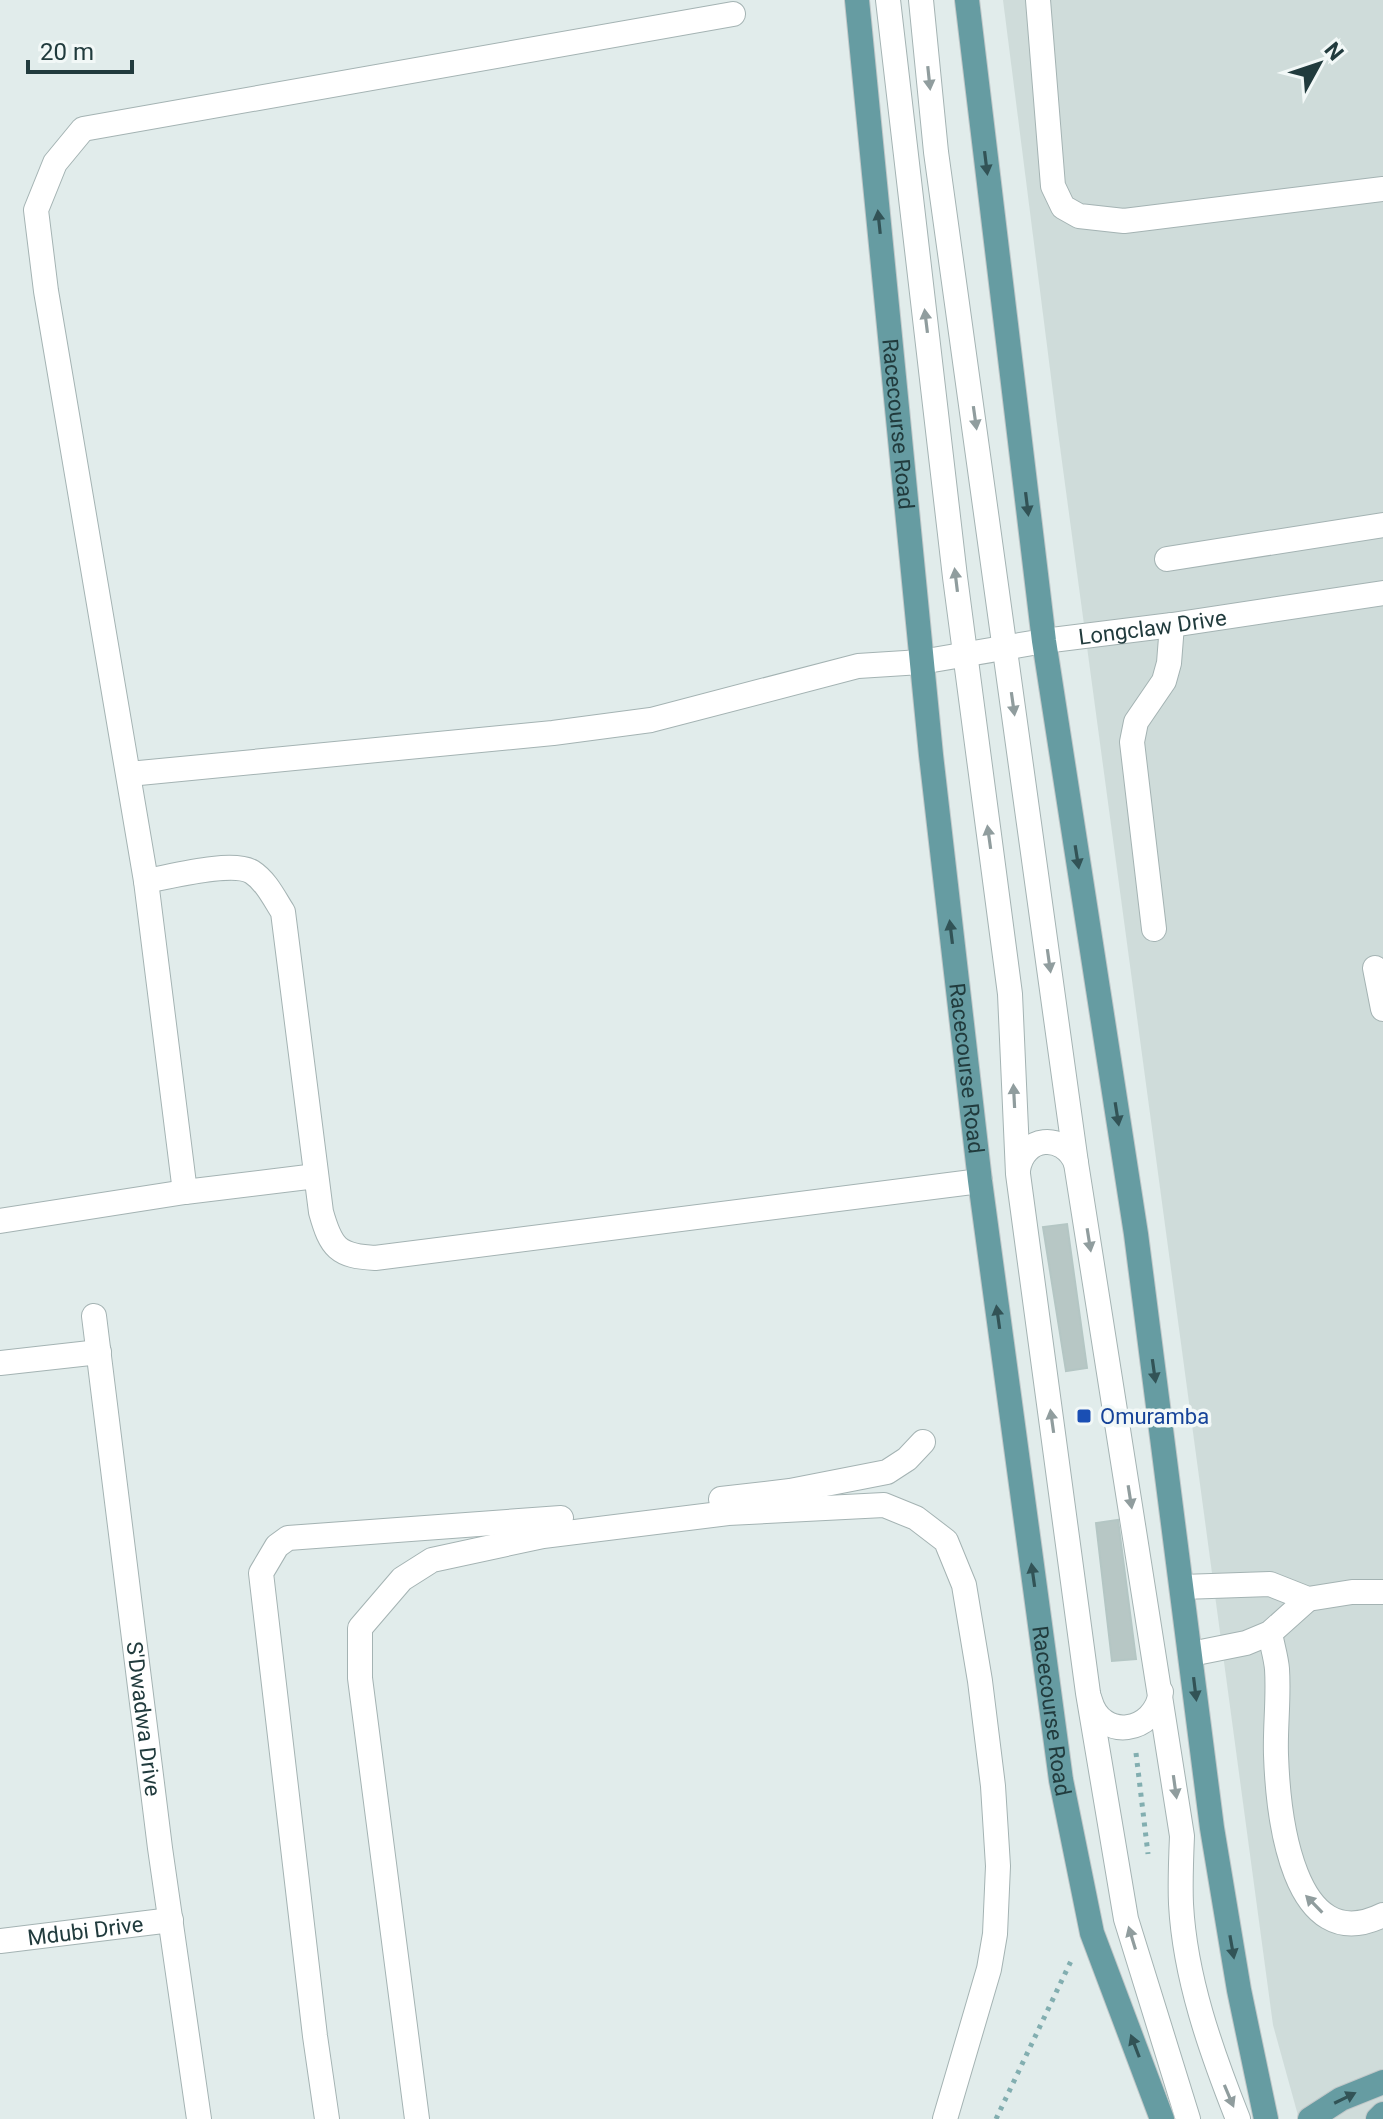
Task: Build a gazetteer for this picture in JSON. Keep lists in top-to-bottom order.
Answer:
{
  "streets": {
    "main road": ["Racecourse Road"],
    "street": ["Longclaw Drive", "S'Dwadwa Drive", "Mdubi Drive"]
  },
  "crossings": [
    ["Racecourse Road", "Longclaw Drive"],
    ["S'Dwadwa Drive", "Mdubi Drive"]
  ],
  "places": {
    "transit": ["Omuramba"]
  },
  "scale_bar": "20 m",
  "north": "top right"
}
